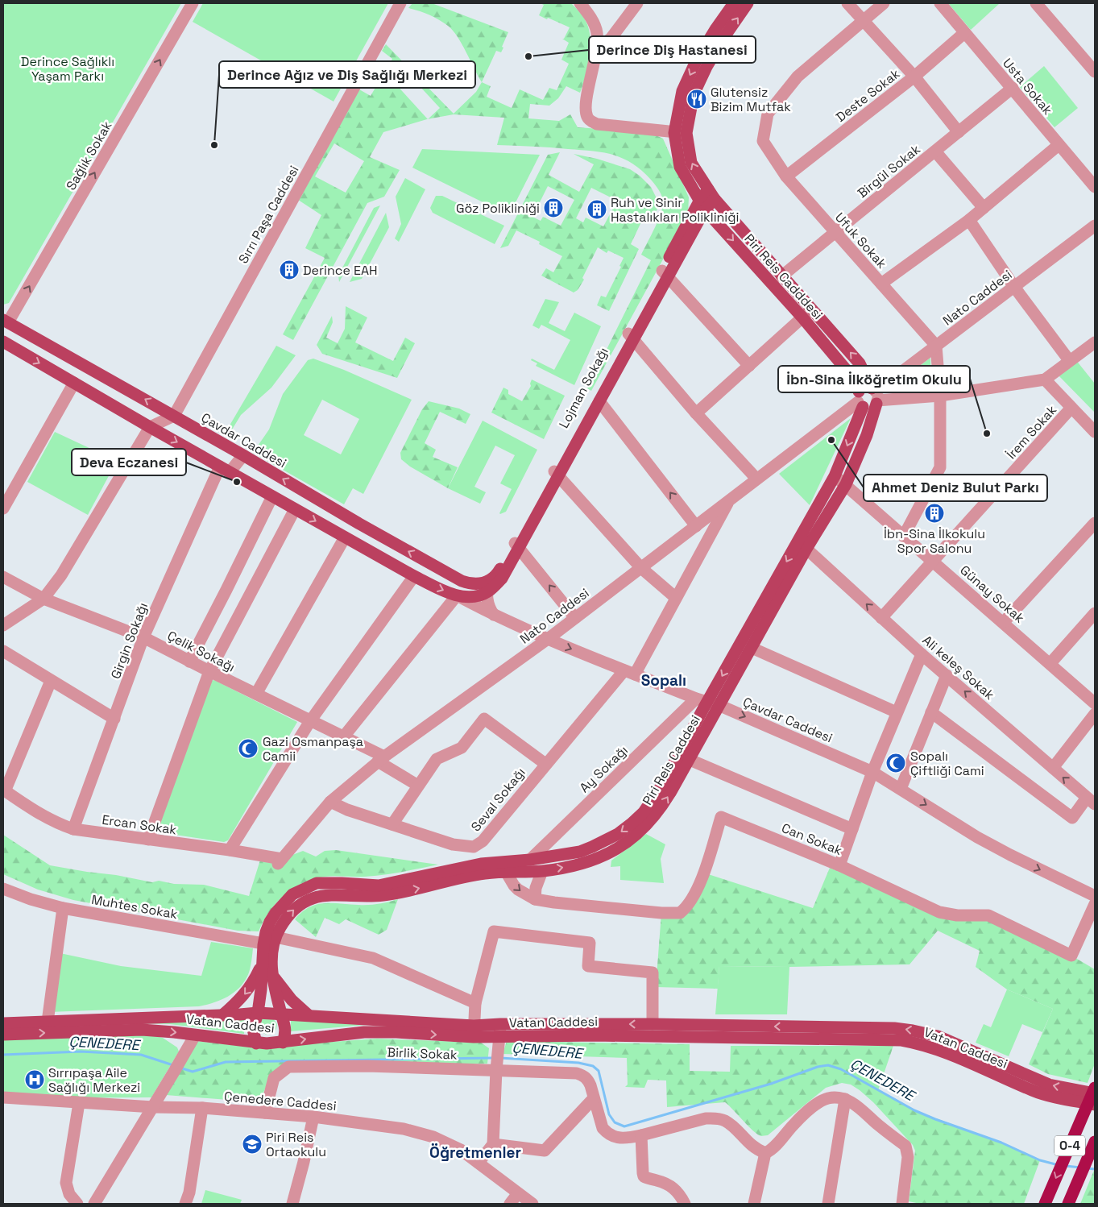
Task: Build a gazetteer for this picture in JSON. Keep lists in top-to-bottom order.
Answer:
{
  "streets": {
    "highway": ["O-4"],
    "main road": [
      "Piri Reis Cadddesi",
      "Lojman Sokağı",
      "Çavdar Caddesi",
      "Piri Reis Caddesi",
      "Vatan Caddesi"
    ],
    "street": [
      "Usta Sokak",
      "Deste Sokak",
      "Sağlık Sokak",
      "Birgül Sokak",
      "Sırrı Paşa Caddesi",
      "Ufuk Sokak",
      "Nato Caddesi",
      "İrem Sokak",
      "Günay Sokak",
      "Girgin Sokağı",
      "Çelik Sokağı",
      "Ali keleş Sokak",
      "Ay Sokağı",
      "Seval Sokağı",
      "Ercan Sokak",
      "Can Sokak",
      "Muhtes Sokak",
      "Birlik Sokak",
      "Çenedere Caddesi"
    ]
  },
  "crossings": [
    ["Usta Sokak", "Deste Sokak"],
    ["Usta Sokak", "Birgül Sokak"],
    ["Deste Sokak", "Ufuk Sokak"],
    ["Sağlık Sokak", "Çavdar Caddesi"],
    ["Birgül Sokak", "Ufuk Sokak"],
    ["Birgül Sokak", "Piri Reis Cadddesi"],
    ["Sırrı Paşa Caddesi", "Çavdar Caddesi"],
    ["Ufuk Sokak", "Nato Caddesi"],
    ["Piri Reis Cadddesi", "Nato Caddesi"],
    ["Piri Reis Cadddesi", "Lojman Sokağı"],
    ["Piri Reis Cadddesi", "Piri Reis Caddesi"],
    ["Nato Caddesi", "Çavdar Caddesi"],
    ["Nato Caddesi", "Çelik Sokağı"],
    ["Nato Caddesi", "Piri Reis Caddesi"],
    ["Nato Caddesi", "Seval Sokağı"],
    ["Nato Caddesi", "Ercan Sokak"],
    ["Lojman Sokağı", "Çavdar Caddesi"],
    ["İrem Sokak", "Günay Sokak"],
    ["İrem Sokak", "Ali keleş Sokak"],
    ["Çavdar Caddesi", "Girgin Sokağı"],
    ["Çavdar Caddesi", "Piri Reis Caddesi"],
    ["Çavdar Caddesi", "Ay Sokağı"],
    ["Çavdar Caddesi", "Seval Sokağı"],
    ["Günay Sokak", "Piri Reis Caddesi"],
    ["Girgin Sokağı", "Çelik Sokağı"],
    ["Girgin Sokağı", "Ercan Sokak"],
    ["Ali keleş Sokak", "Piri Reis Caddesi"],
    ["Piri Reis Caddesi", "Ay Sokağı"],
    ["Piri Reis Caddesi", "Muhtes Sokak"],
    ["Piri Reis Caddesi", "Vatan Caddesi"],
    ["Birlik Sokak", "Çenedere Caddesi"]
  ],
  "one_way": ["Sağlık Sokak", "Ali keleş Sokak"],
  "districts": ["Sopalı", "Öğretmenler"],
  "water": ["ÇENEDERE"],
  "parks": ["Derince Sağlıklı Yaşam Parkı"],
  "places": {
    "other": [
      "Derince Diş Hastanesi",
      "Derince Ağız ve Diş Sağlığı Merkezi",
      "İbn-Sina İlköğretim Okulu",
      "Ahmet Deniz Bulut Parkı",
      "Deva Eczanesi"
    ],
    "restaurant": ["Glutensiz Bizim Mutfak"],
    "building": [
      "Göz Polikliniği",
      "Ruh ve Sinir Hastalıkları Polikliniği",
      "Derince EAH",
      "İbn-Sina İlkokulu Spor Salonu"
    ],
    "mosque": ["Gazi Osmanpaşa Camii", "Sopalı Çiftliği Cami"],
    "hospital": ["Sırrıpaşa Aile Sağlığı Merkezi"],
    "school or university": ["Piri Reis Ortaokulu"]
  }
}
